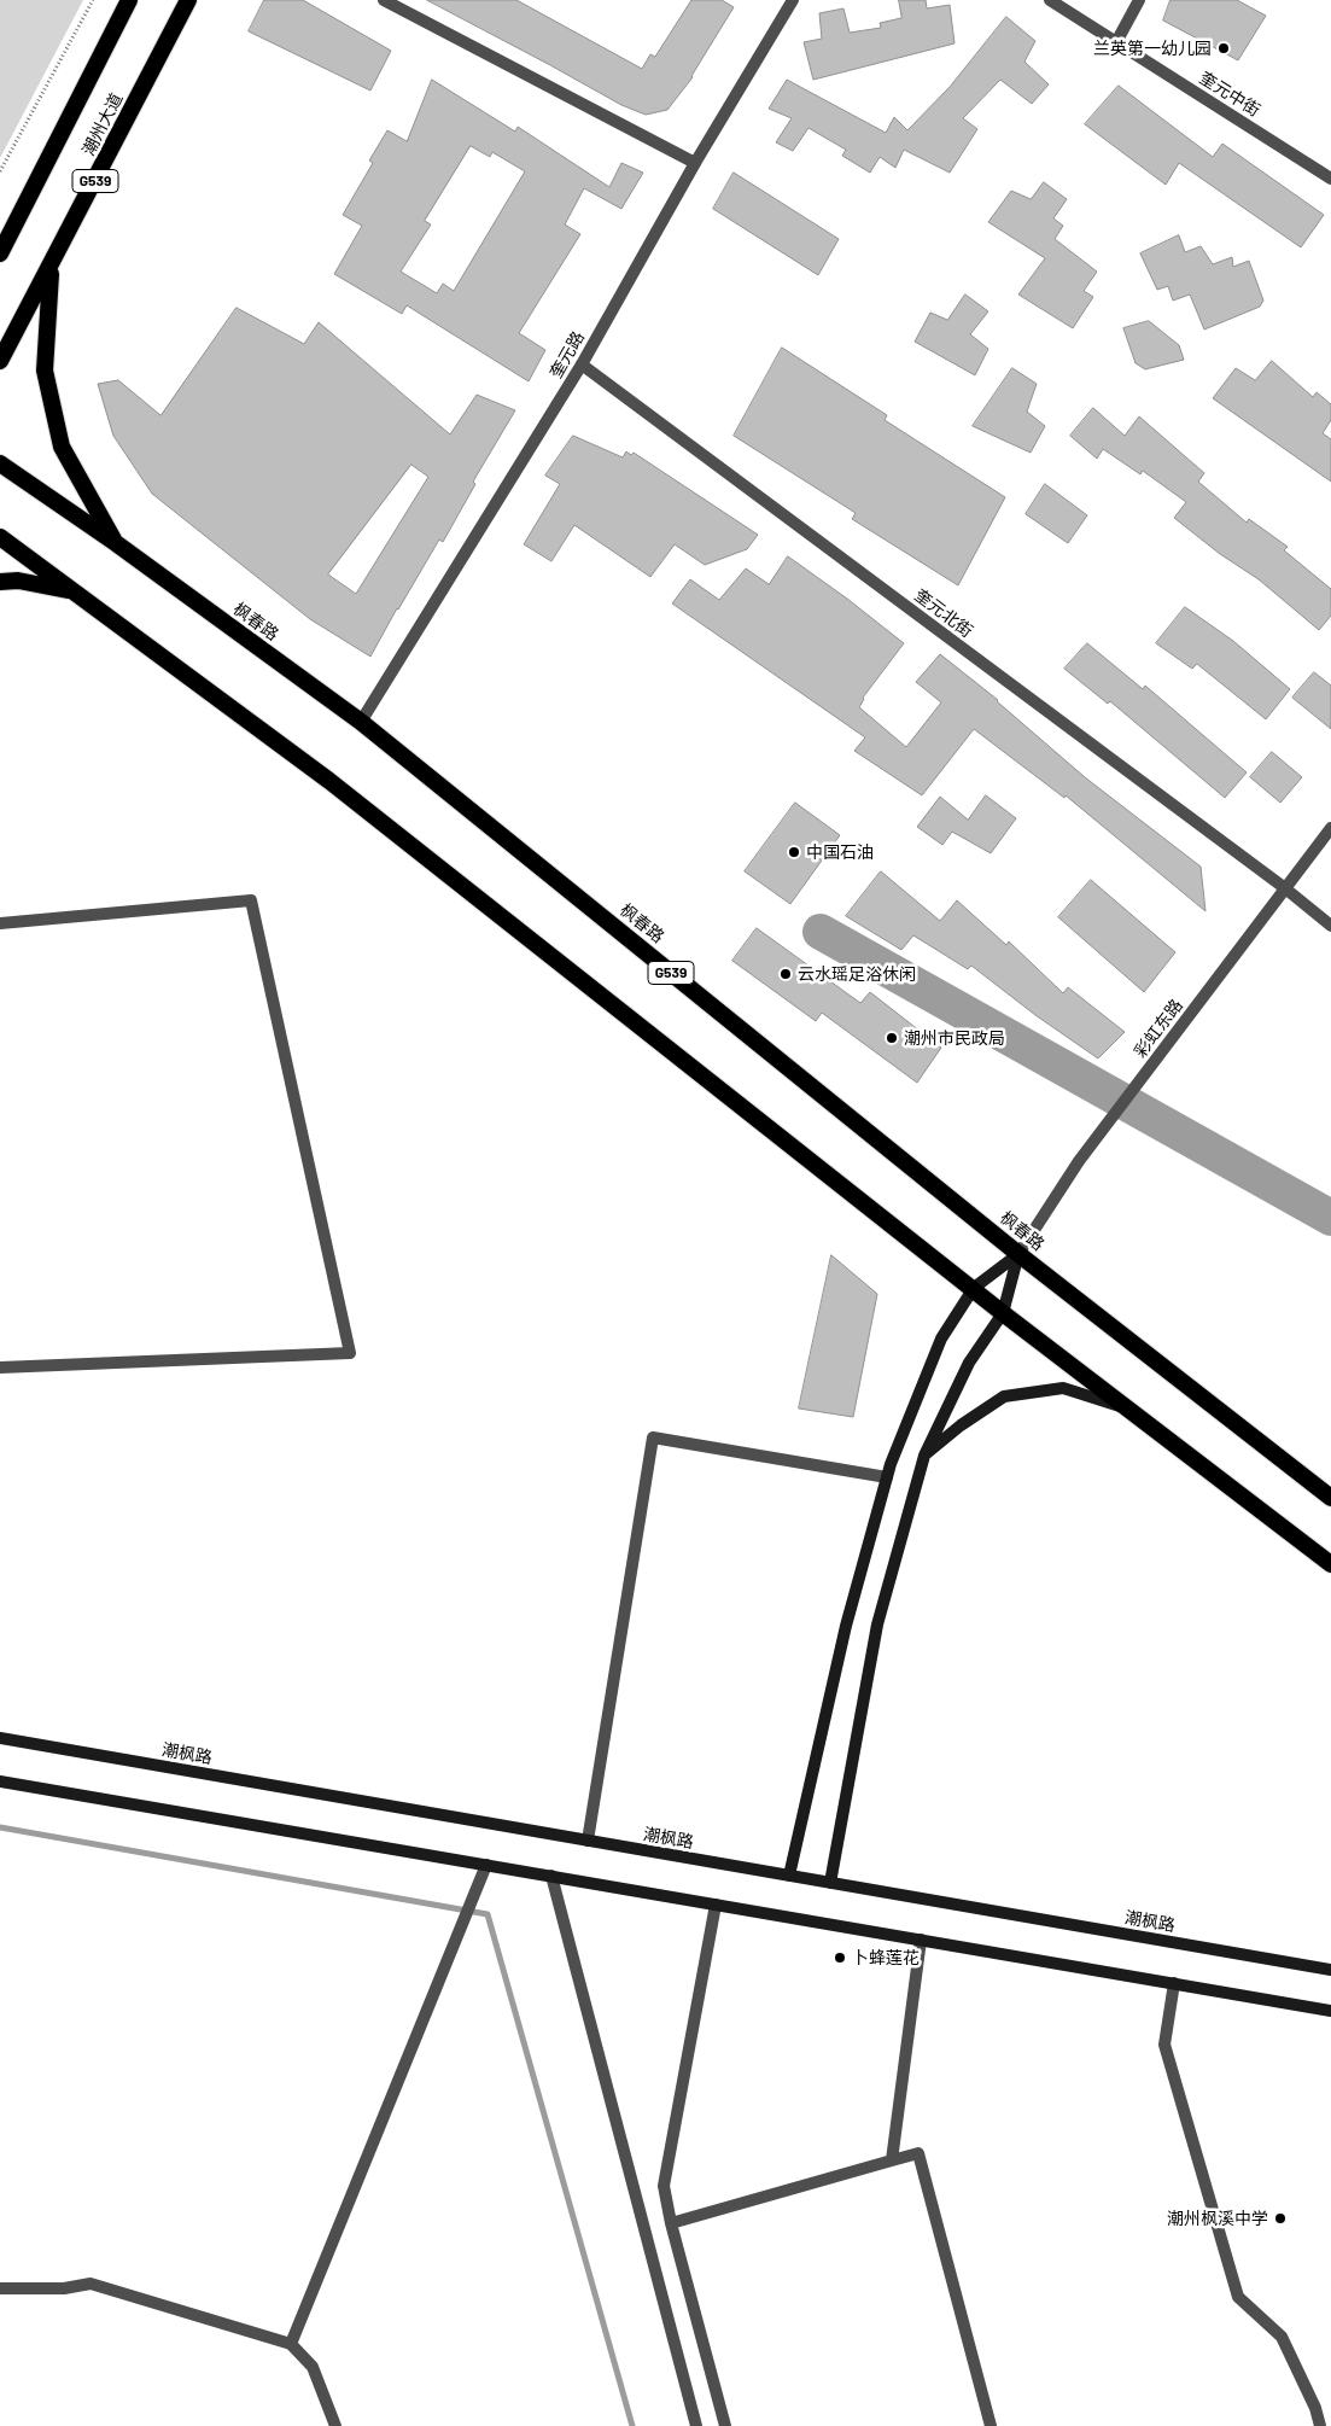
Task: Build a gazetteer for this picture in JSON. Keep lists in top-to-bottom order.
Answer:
{
  "streets": {
    "highway": ["潮州大道", "G539", "枫春路"],
    "main road": ["潮枫路"],
    "street": [
      "奎元中街",
      "奎元路",
      "奎元北街",
      "彩虹东路"
    ]
  },
  "crossings": [
    ["奎元路", "奎元北街"],
    ["奎元路", "枫春路"],
    ["奎元北街", "彩虹东路"],
    ["枫春路", "彩虹东路"]
  ],
  "places": [
    "兰英第一幼儿园",
    "中国石油",
    "云水瑶足浴休闲",
    "潮州市民政局",
    "卜蜂莲花",
    "潮州枫溪中学"
  ]
}
